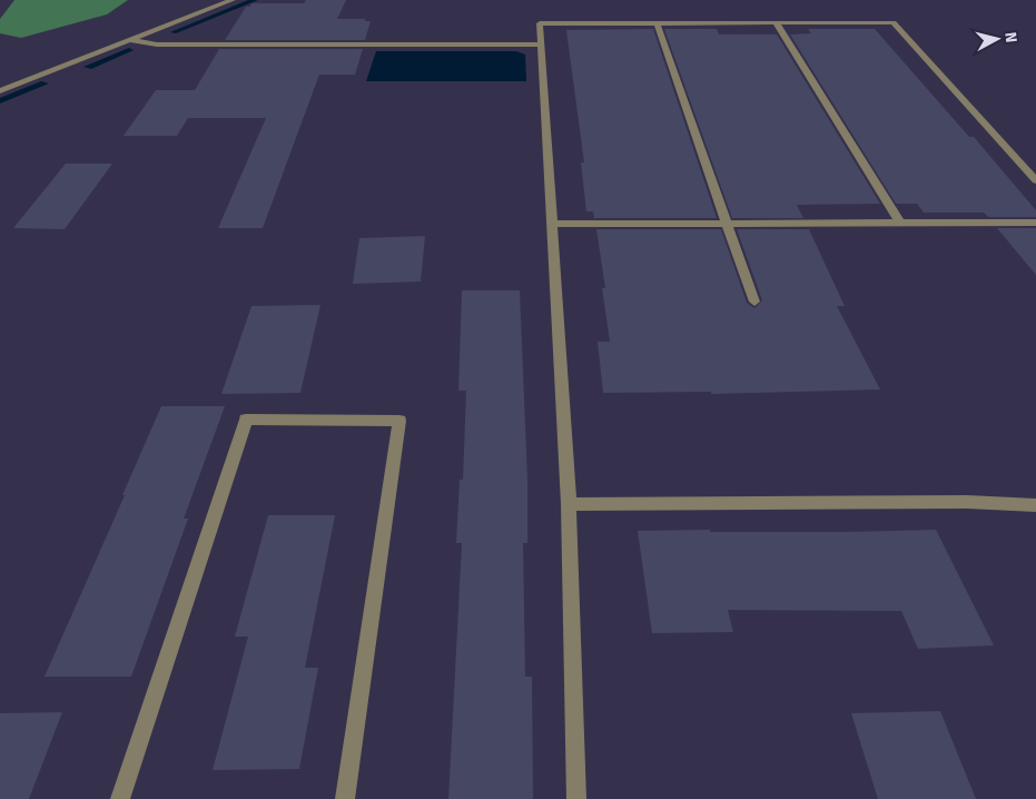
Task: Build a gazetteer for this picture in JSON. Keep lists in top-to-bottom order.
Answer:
{
  "north": "right"
}
